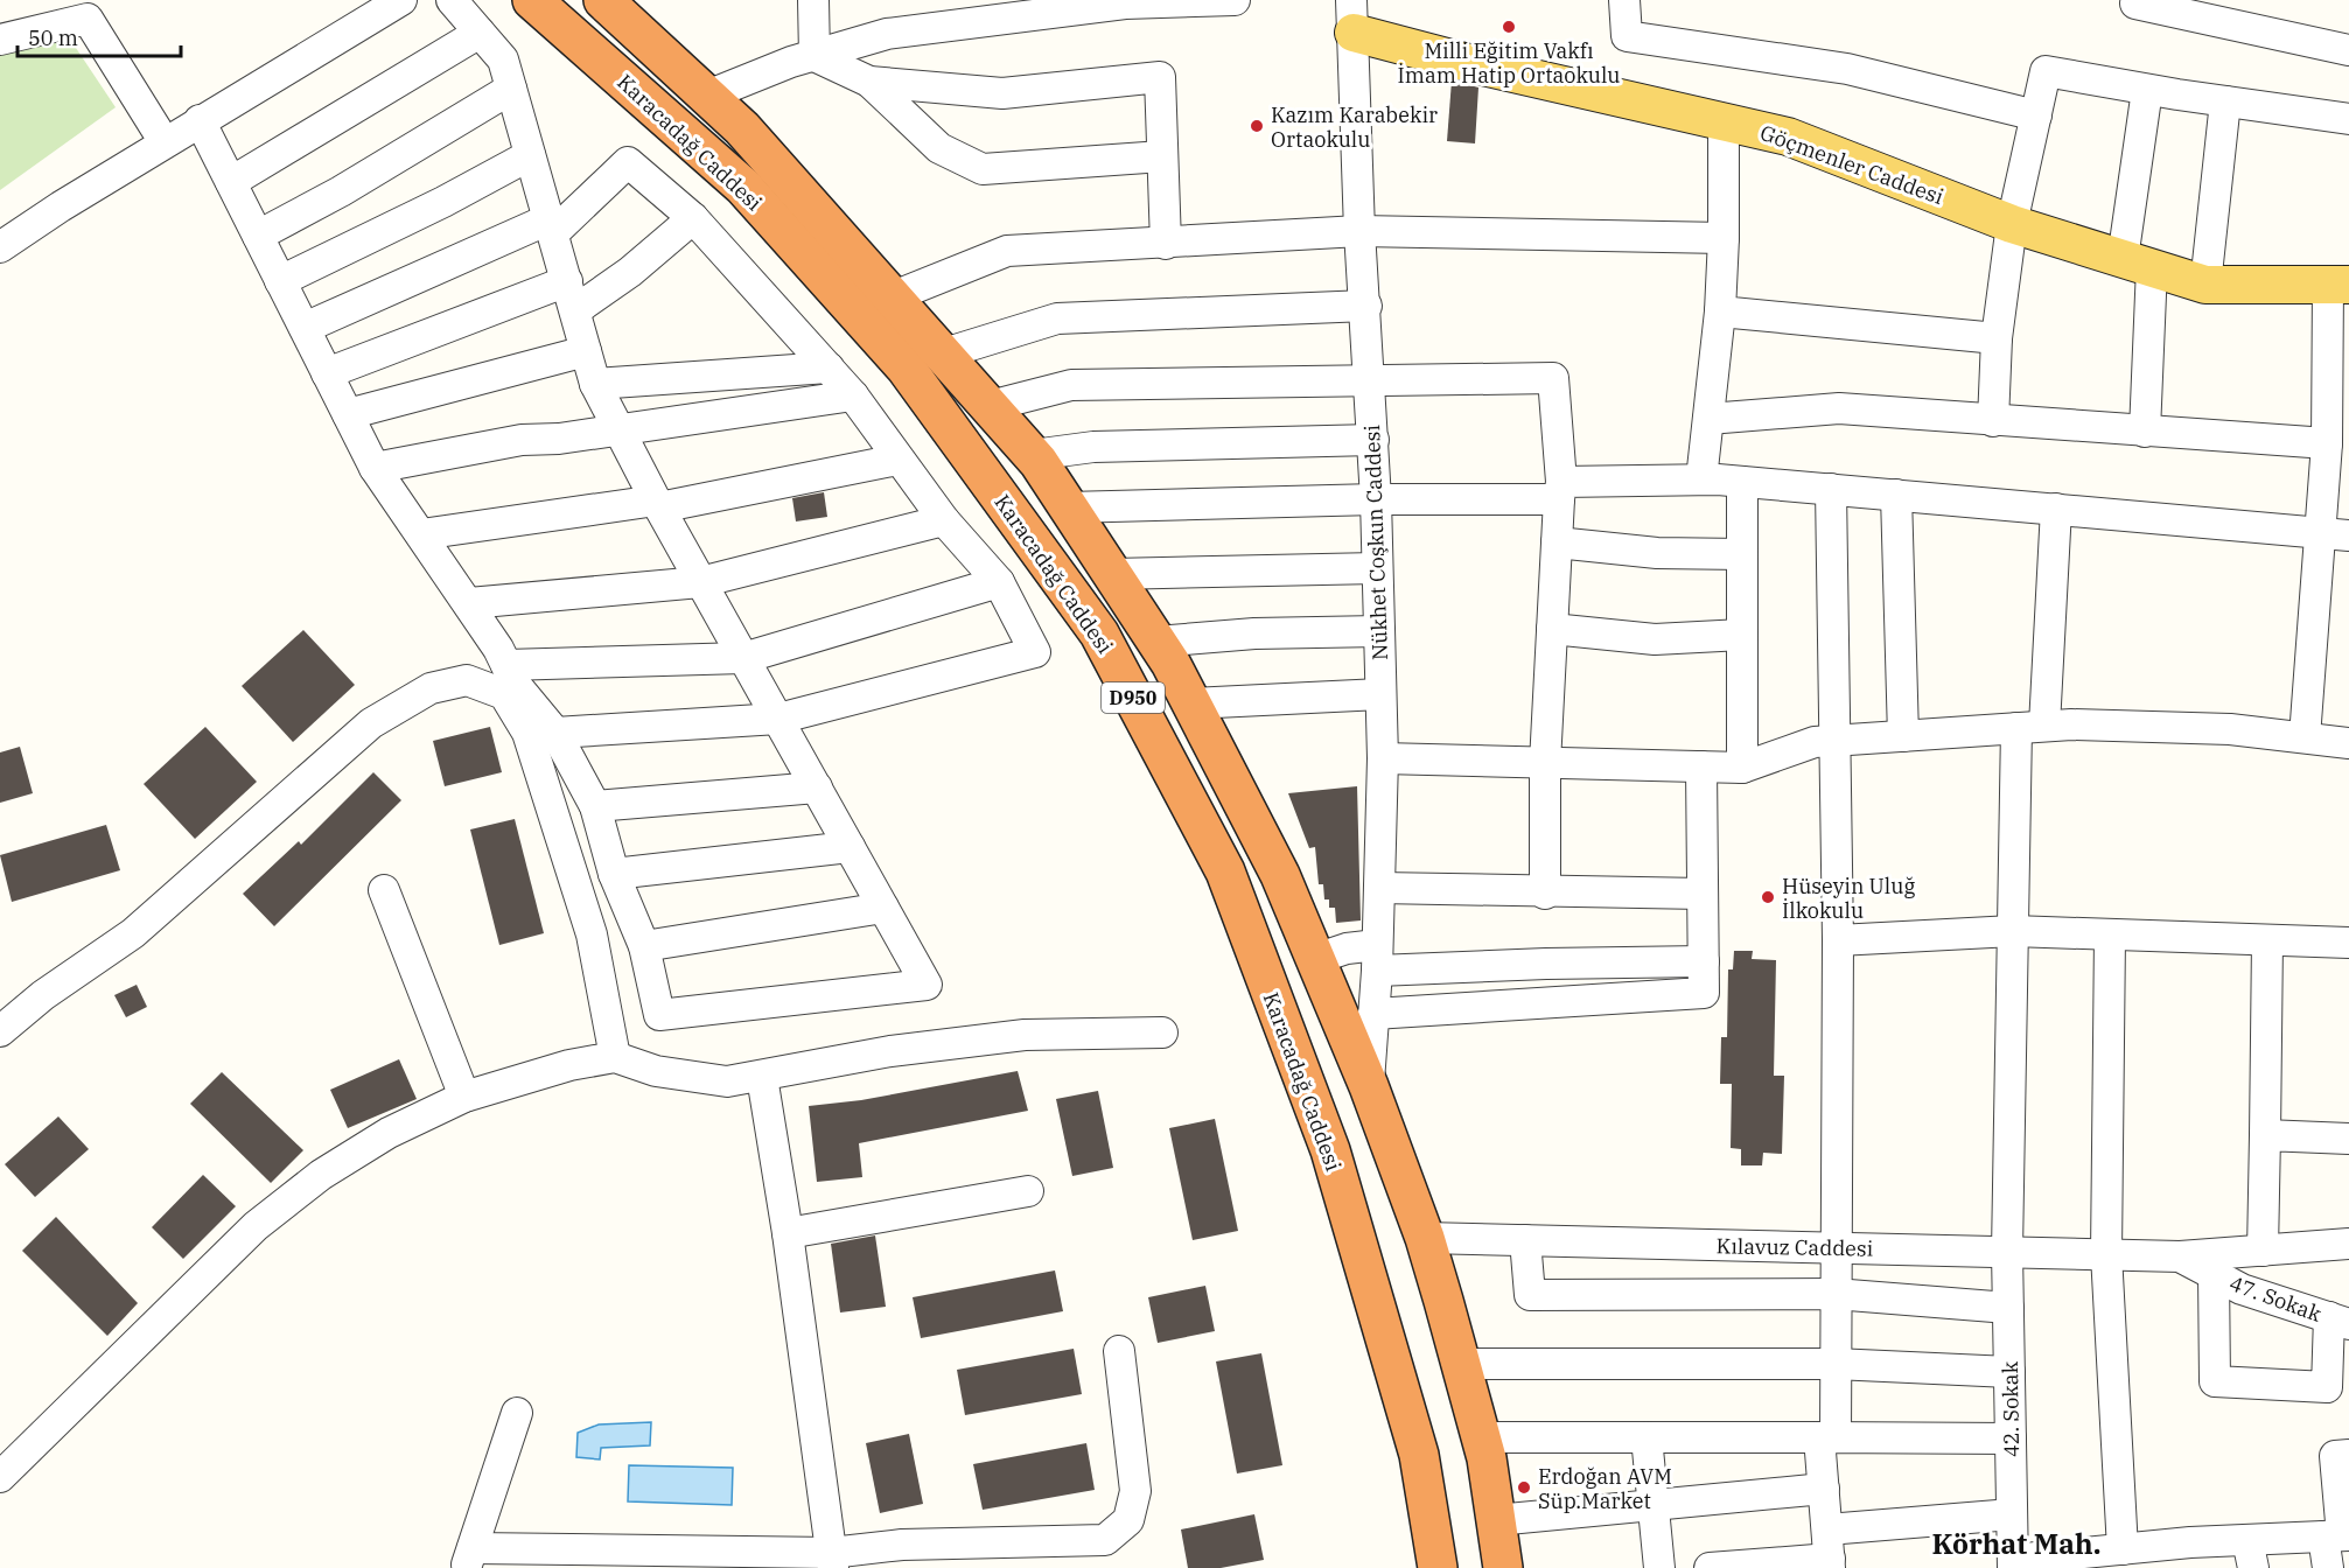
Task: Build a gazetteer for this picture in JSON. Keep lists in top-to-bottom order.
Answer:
{
  "streets": {
    "highway": ["Karacadağ Caddesi", "D950"],
    "main road": ["Göçmenler Caddesi"],
    "street": [
      "Nükhet Coşkun Caddesi",
      "Kılavuz Caddesi",
      "47. Sokak",
      "42. Sokak"
    ]
  },
  "crossings": [
    ["Karacadağ Caddesi", "Nükhet Coşkun Caddesi"],
    ["Karacadağ Caddesi", "Kılavuz Caddesi"],
    ["Göçmenler Caddesi", "Nükhet Coşkun Caddesi"],
    ["Kılavuz Caddesi", "47. Sokak"],
    ["Kılavuz Caddesi", "42. Sokak"]
  ],
  "districts": ["Körhat Mah."],
  "places": [
    "Milli Eğitim Vakfı İmam Hatip Ortaokulu",
    "Kazım Karabekir Ortaokulu",
    "Hüseyin Uluğ İlkokulu",
    "Erdoğan AVM Süp.Market"
  ],
  "scale_bar": "50 m"
}
